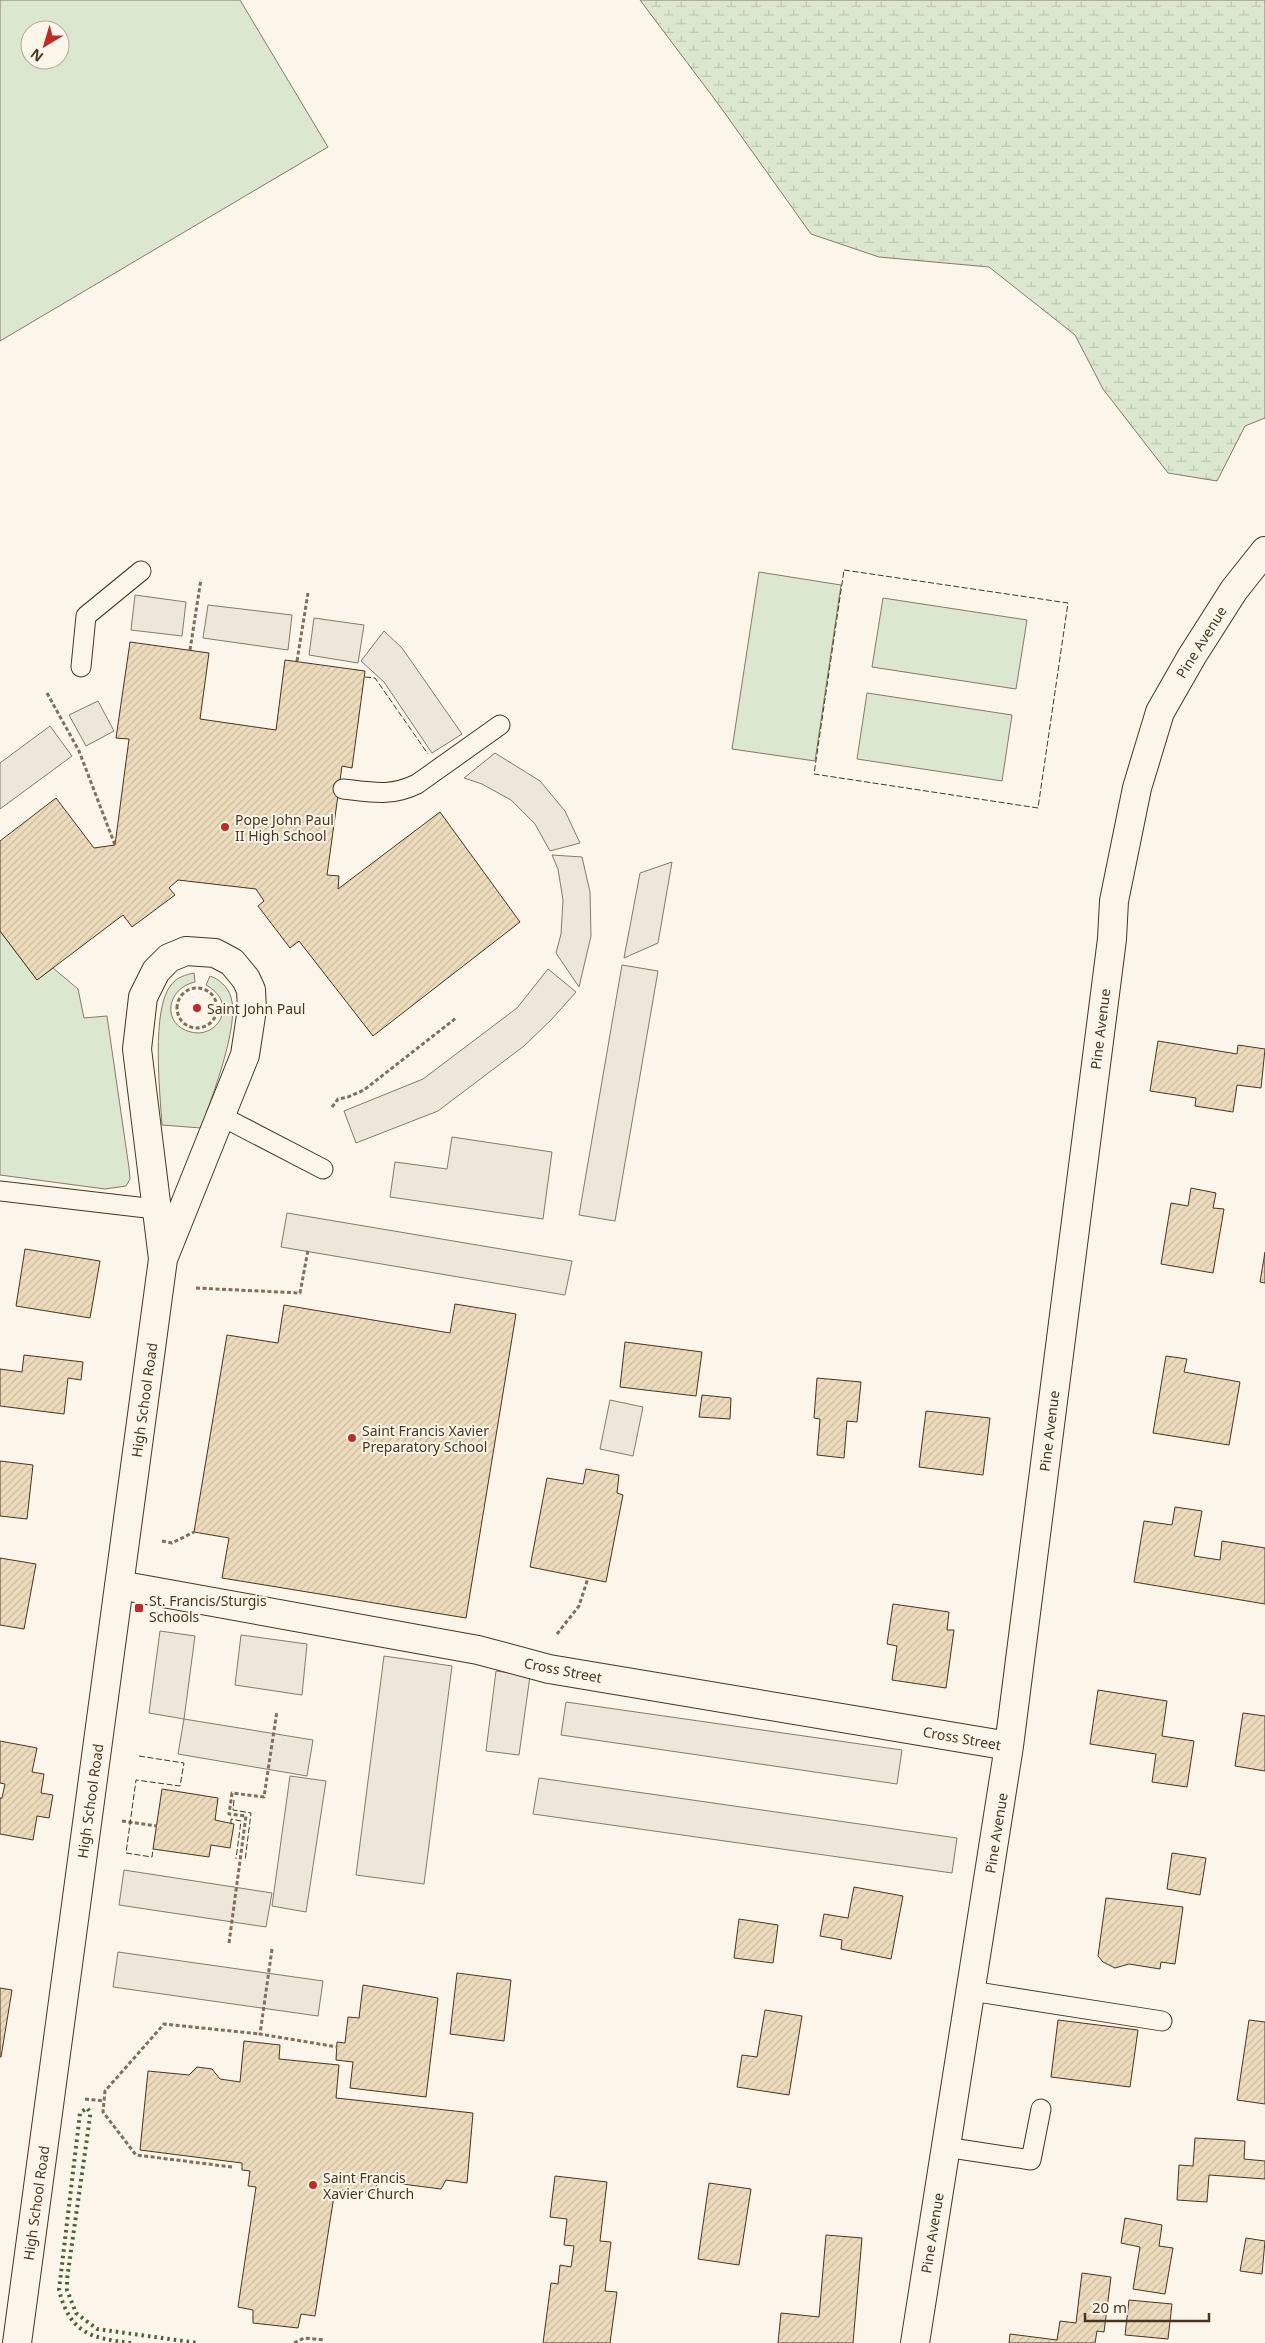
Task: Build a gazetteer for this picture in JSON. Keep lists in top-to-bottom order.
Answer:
{
  "streets": {
    "street": ["Pine Avenue", "High School Road", "Cross Street"]
  },
  "crossings": [
    ["Pine Avenue", "Cross Street"],
    ["High School Road", "Cross Street"]
  ],
  "places": {
    "other": [
      "Pope John Paul II High School",
      "Saint John Paul",
      "Saint Francis Xavier Preparatory School",
      "Saint Francis Xavier Church"
    ],
    "transit": ["St. Francis/Sturgis Schools"]
  },
  "scale_bar": "20 m",
  "north": "bottom left"
}
